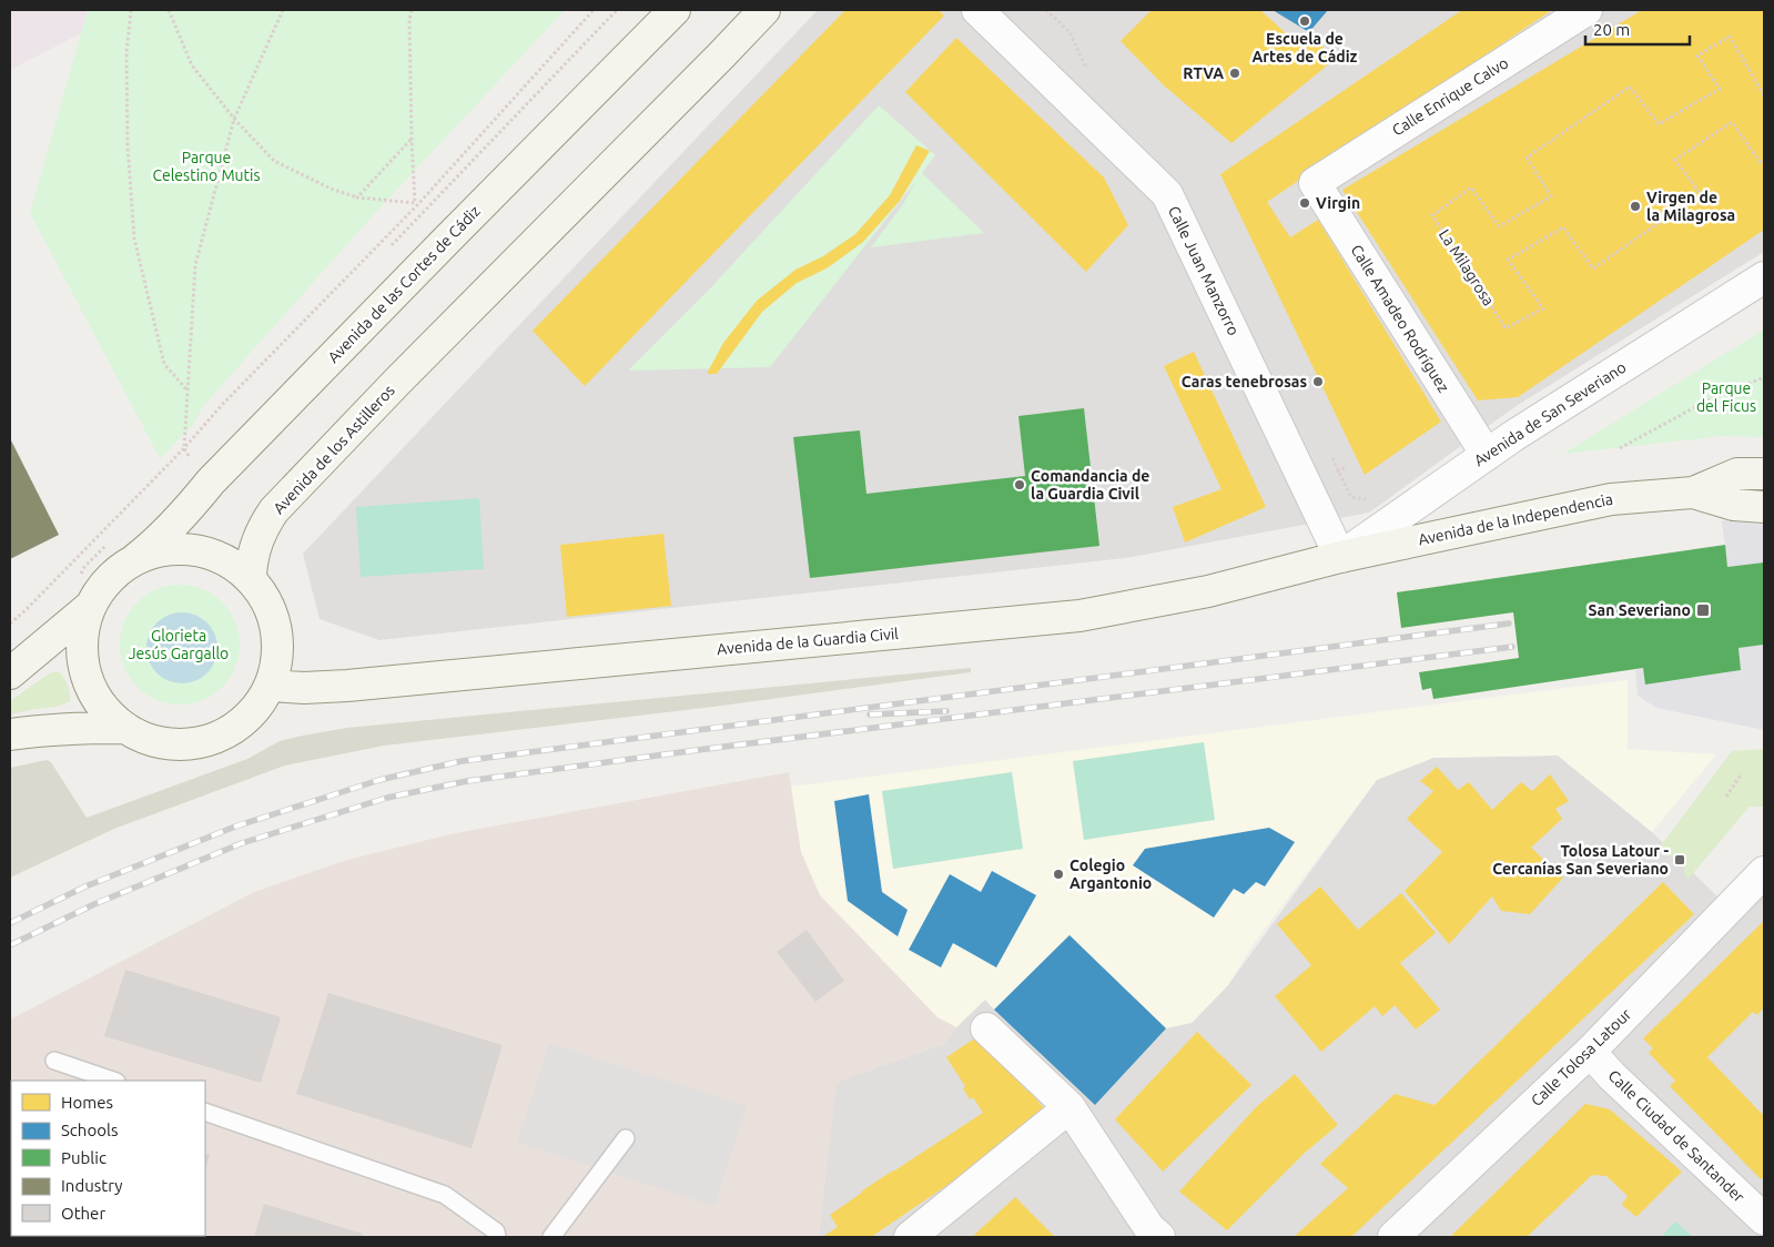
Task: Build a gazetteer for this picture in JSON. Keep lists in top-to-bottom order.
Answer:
{
  "streets": {
    "main road": [
      "Avenida de las Cortes de Cádiz",
      "Avenida de los Astilleros",
      "Avenida de la Independencia",
      "Avenida de la Guardia Civil"
    ],
    "street": [
      "Calle Enrique Calvo",
      "Calle Juan Manzorro",
      "Calle Amadeo Rodríguez",
      "Avenida de San Severiano",
      "Calle Tolosa Latour",
      "Calle Ciudad de Santander"
    ],
    "path": ["La Milagrosa"]
  },
  "crossings": [
    ["Calle Enrique Calvo", "Calle Amadeo Rodríguez"],
    ["Calle Juan Manzorro", "Avenida de San Severiano"],
    ["Calle Juan Manzorro", "Avenida de la Independencia"],
    ["Calle Juan Manzorro", "Avenida de la Guardia Civil"],
    ["Avenida de las Cortes de Cádiz", "Avenida de los Astilleros"],
    ["Avenida de las Cortes de Cádiz", "Avenida de la Guardia Civil"],
    ["Calle Amadeo Rodríguez", "Avenida de San Severiano"],
    ["Avenida de San Severiano", "Avenida de la Independencia"],
    ["Avenida de San Severiano", "Avenida de la Guardia Civil"],
    ["Avenida de los Astilleros", "Avenida de la Guardia Civil"],
    ["Avenida de la Independencia", "Avenida de la Guardia Civil"],
    ["Calle Tolosa Latour", "Calle Ciudad de Santander"]
  ],
  "parks": ["Parque Celestino Mutis", "Parque del Ficus", "Glorieta Jesús Gargallo"],
  "places": {
    "other": [
      "Escuela de Artes de Cádiz",
      "RTVA",
      "Virgin",
      "Virgen de la Milagrosa",
      "Caras tenebrosas",
      "Comandancia de la Guardia Civil",
      "Colegio Argantonio"
    ],
    "transit": ["San Severiano", "Tolosa Latour - Cercanías San Severiano"]
  },
  "legend": [
    "Homes",
    "Schools",
    "Public",
    "Industry",
    "Other"
  ],
  "scale_bar": "20 m"
}
